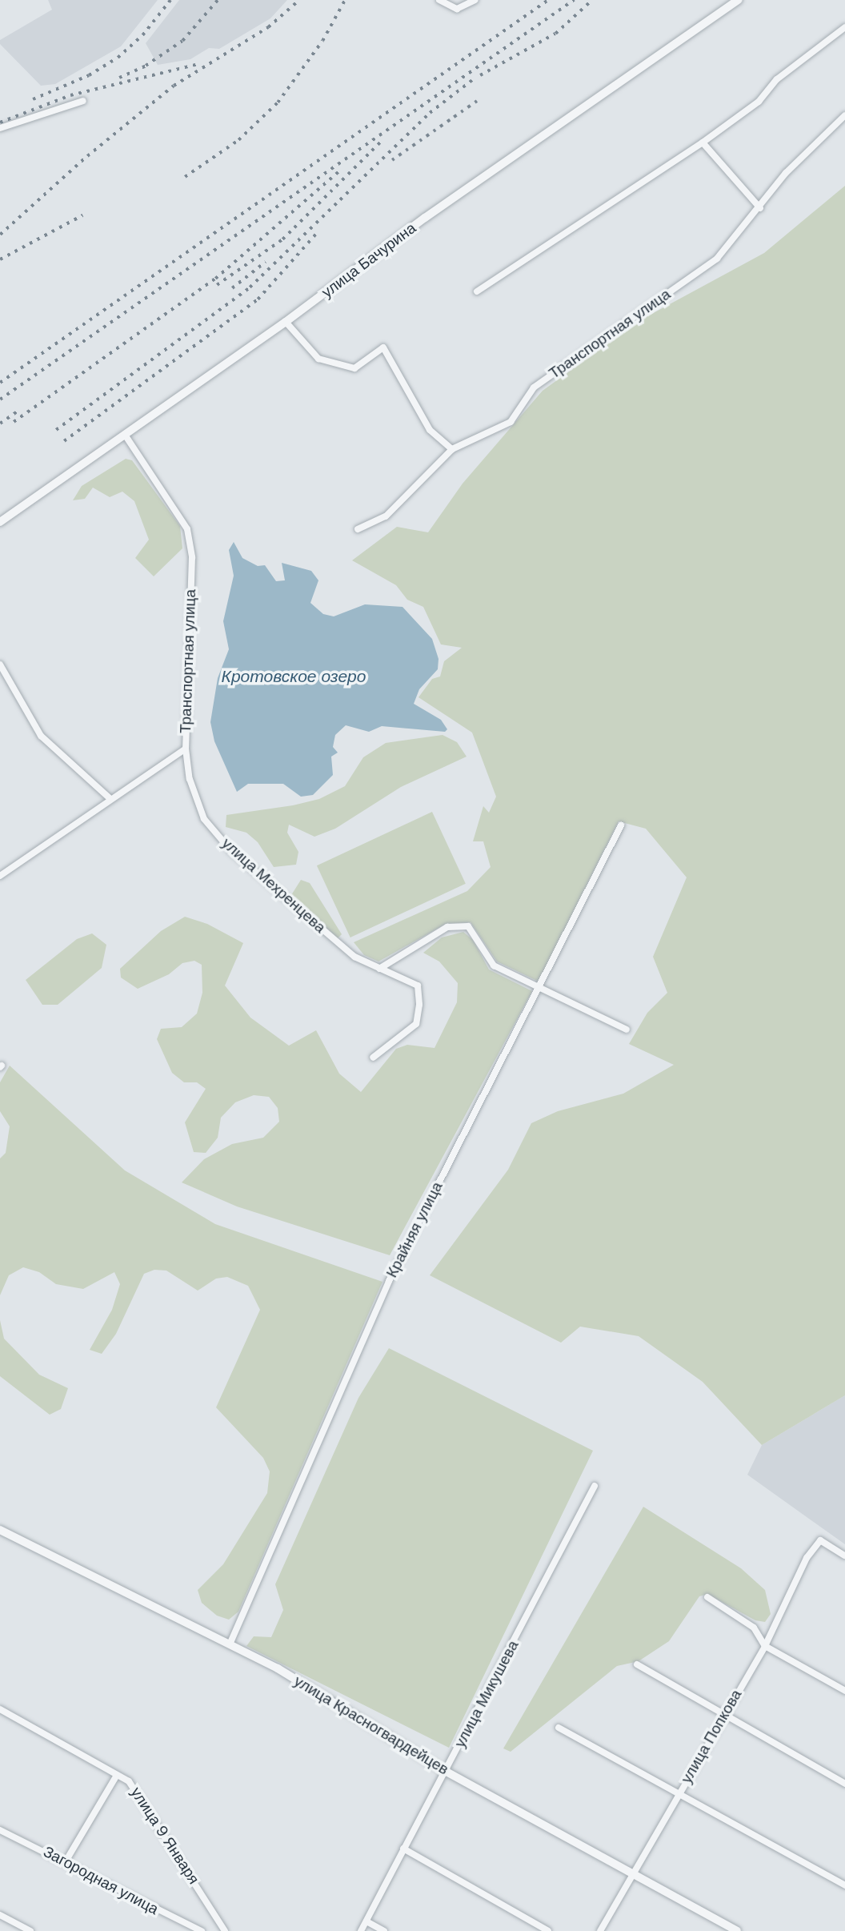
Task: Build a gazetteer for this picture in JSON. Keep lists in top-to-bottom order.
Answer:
{
  "streets": {
    "street": [
      "улица Бачурина",
      "Транспортная улица",
      "улица Мехренцева",
      "Крайняя улица",
      "улица Микушева",
      "улица Красногвардейцев",
      "улица Попкова",
      "улица 9 Января",
      "Загородная улица"
    ]
  },
  "crossings": [
    ["улица Бачурина", "Транспортная улица"],
    ["Транспортная улица", "улица Мехренцева"],
    ["Крайняя улица", "улица Красногвардейцев"],
    ["улица Микушева", "улица Красногвардейцев"],
    ["улица Красногвардейцев", "улица Попкова"]
  ],
  "water": ["Кротовское озеро"]
}
